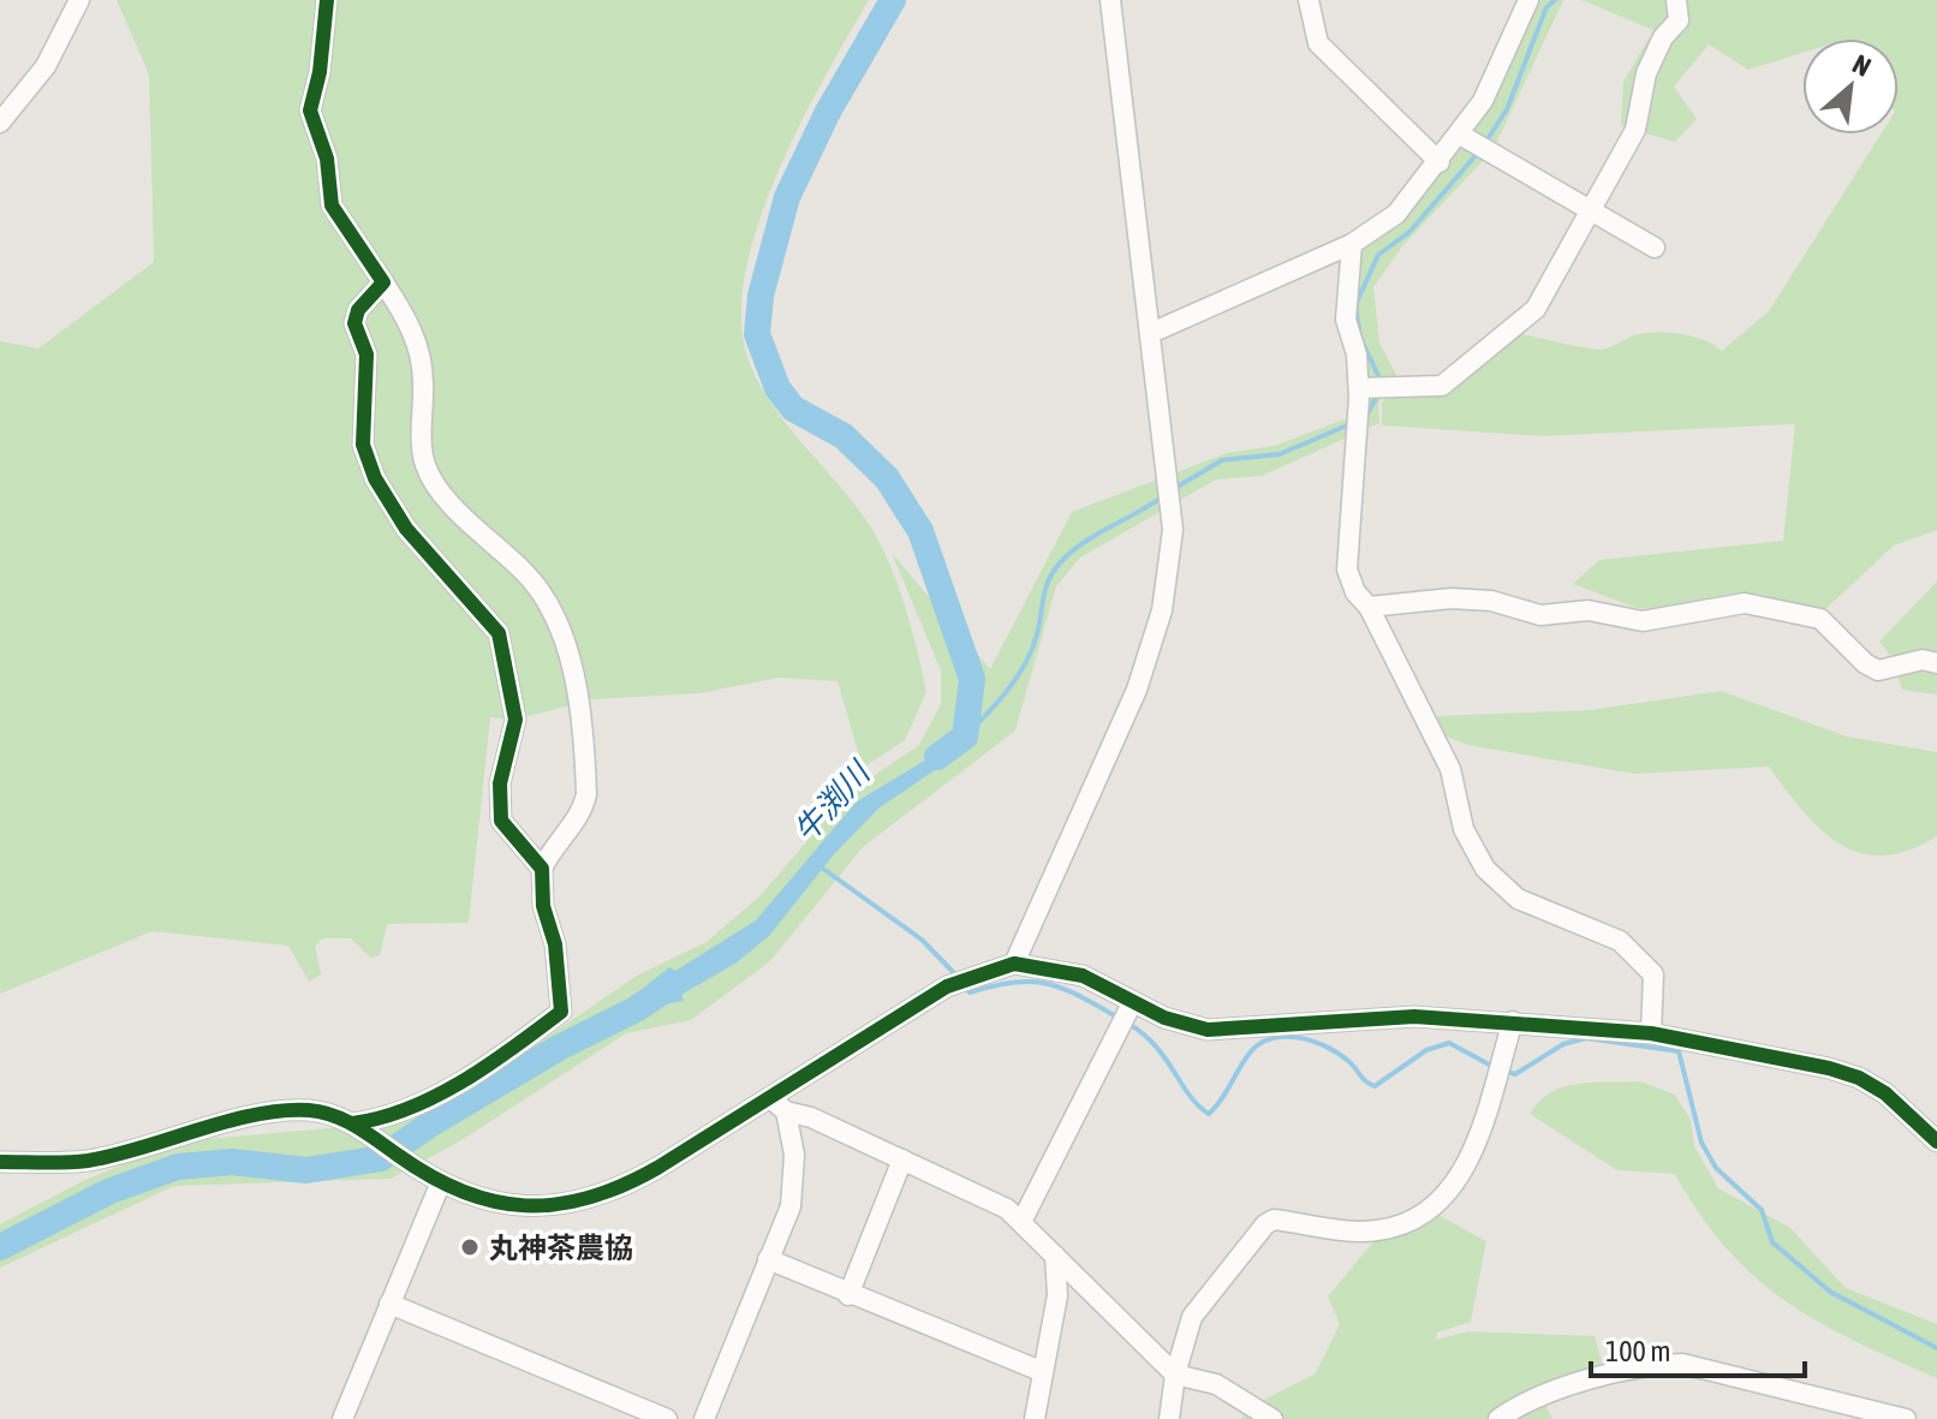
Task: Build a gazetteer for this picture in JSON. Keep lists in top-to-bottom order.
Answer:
{
  "water": ["牛渕川"],
  "places": ["丸神茶農協"],
  "scale_bar": "100 m",
  "north": "top right"
}
